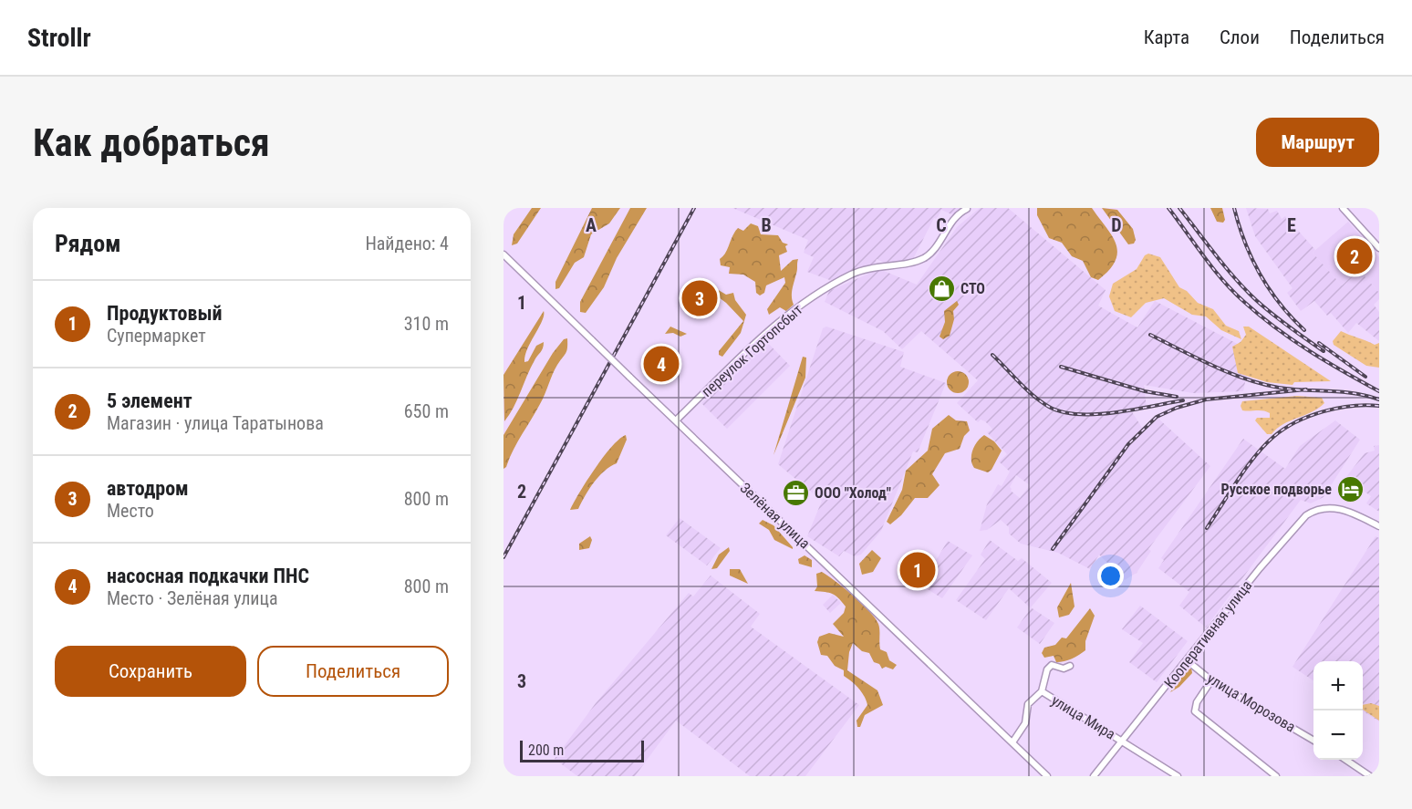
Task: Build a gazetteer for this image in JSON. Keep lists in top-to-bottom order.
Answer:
{
  "streets": {
    "street": [
      "переулок Гортопсбыт",
      "Зелёная улица",
      "Кооперативная улица",
      "улица Морозова",
      "улица Мира"
    ]
  },
  "crossings": [
    ["переулок Гортопсбыт", "Зелёная улица"],
    ["Зелёная улица", "улица Мира"],
    ["Кооперативная улица", "улица Морозова"],
    ["Кооперативная улица", "улица Мира"]
  ],
  "places": {
    "shop": ["СТО"],
    "hotel": ["Русское подворье"],
    "office": ["ООО \"Холод\""]
  },
  "scale_bar": "200 m",
  "page": {
    "header": "Strollr",
    "nav": ["Карта", "Слои", "Поделиться"],
    "buttons": [
      "Маршрут",
      ["Сохранить", "Поделиться"]
    ],
    "title": "Как добраться",
    "heading": ["Рядом", "Найдено: 4"],
    "pins": [
      "2",
      "3",
      "4",
      "1"
    ],
    "list": [
      {
        "mark": "1",
        "name": "Продуктовый",
        "note": "Супермаркет",
        "value": "310 m"
      },
      {
        "mark": "2",
        "name": "5 элемент",
        "note": "Магазин · улица Таратынова",
        "value": "650 m"
      },
      {
        "mark": "3",
        "name": "автодром",
        "note": "Место",
        "value": "800 m"
      },
      {
        "mark": "4",
        "name": "насосная подкачки ПНС",
        "note": "Место · Зелёная улица",
        "value": "800 m"
      }
    ],
    "map_buttons": ["+", "−"],
    "scale": "200 m"
  },
  "grid": {
    "columns": [
      "A",
      "B",
      "C",
      "D",
      "E"
    ],
    "rows": ["1", "2", "3"]
  }
}
